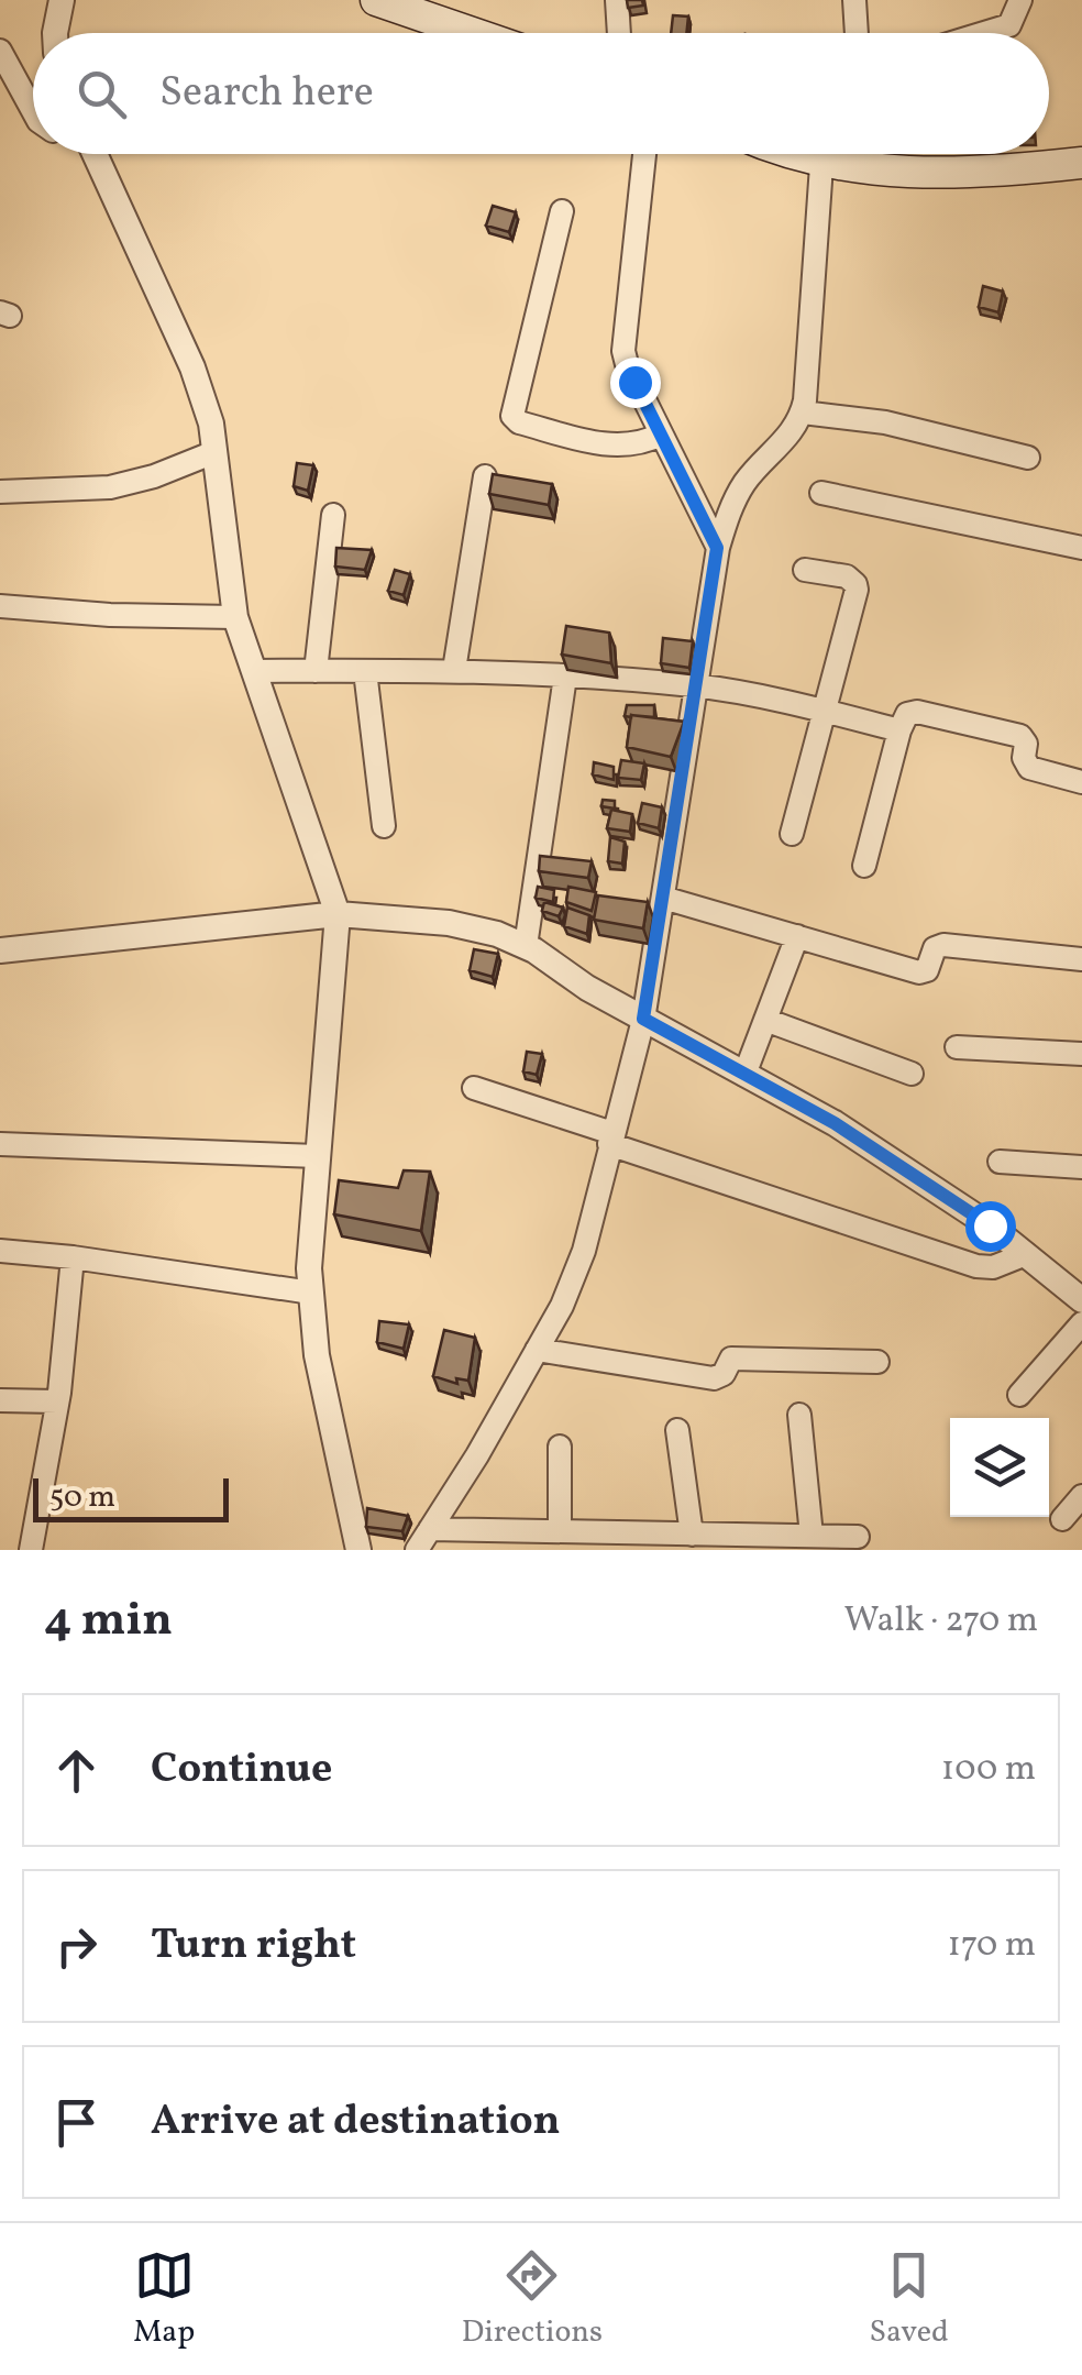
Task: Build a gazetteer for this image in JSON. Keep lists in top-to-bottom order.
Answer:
{
  "scale_bar": "50 m",
  "page": {
    "search": "Search here",
    "scale": "50 m",
    "heading": ["4 min", "Walk · 270 m"],
    "list": [
      ["Continue", "100 m"],
      ["Turn right", "170 m"],
      "Arrive at destination"
    ],
    "nav": ["Map", "Directions", "Saved"]
  }
}
